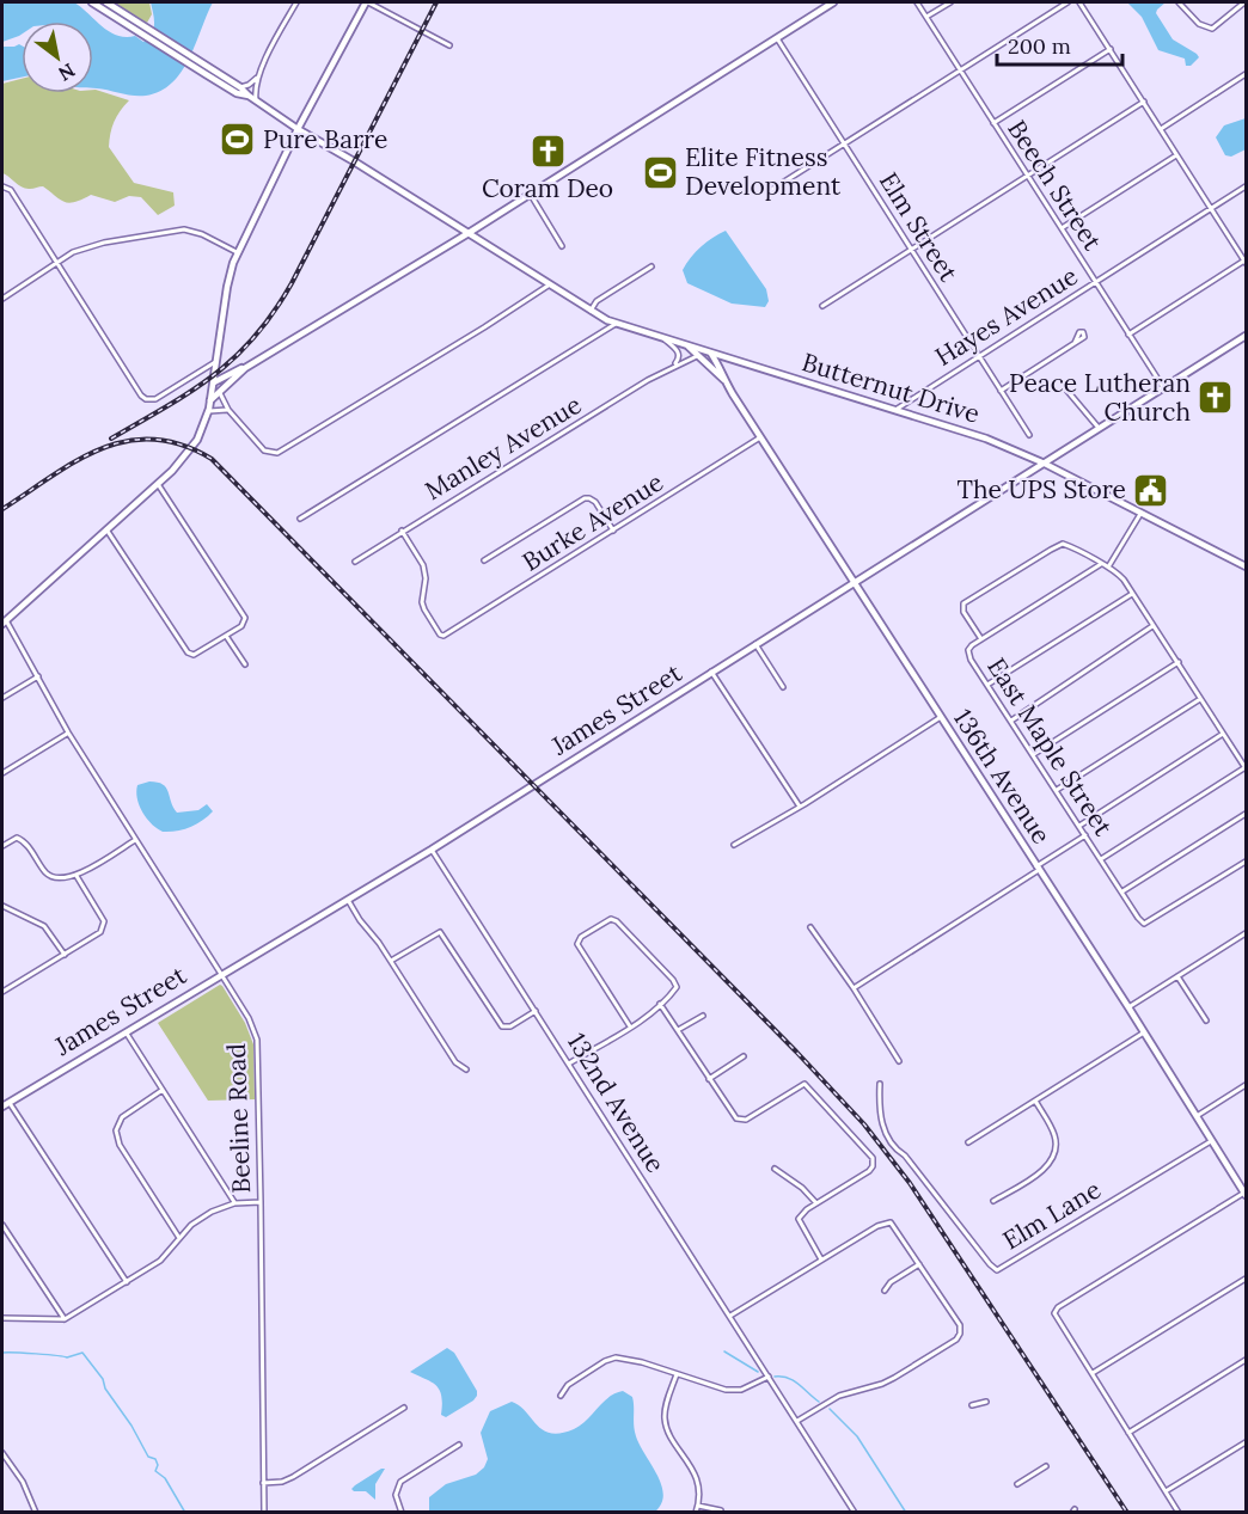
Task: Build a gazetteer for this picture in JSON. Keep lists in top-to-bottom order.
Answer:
{
  "streets": {
    "street": [
      "Beech Street",
      "Elm Street",
      "Hayes Avenue",
      "Butternut Drive",
      "Manley Avenue",
      "Burke Avenue",
      "James Street",
      "East Maple Street",
      "136th Avenue",
      "132nd Avenue",
      "Beeline Road",
      "Elm Lane"
    ]
  },
  "crossings": [
    ["Beech Street", "Hayes Avenue"],
    ["Beech Street", "James Street"],
    ["Elm Street", "Hayes Avenue"],
    ["Hayes Avenue", "Butternut Drive"],
    ["Butternut Drive", "James Street"],
    ["Butternut Drive", "136th Avenue"],
    ["Manley Avenue", "Burke Avenue"],
    ["Manley Avenue", "136th Avenue"],
    ["Burke Avenue", "136th Avenue"],
    ["James Street", "136th Avenue"],
    ["James Street", "132nd Avenue"],
    ["James Street", "Beeline Road"],
    ["136th Avenue", "Elm Lane"]
  ],
  "places": {
    "sports": ["Pure Barre", "Elite Fitness Development"],
    "church": ["Coram Deo", "Peace Lutheran Church"],
    "public building": ["The UPS Store"]
  },
  "scale_bar": "200 m",
  "north": "bottom right"
}
